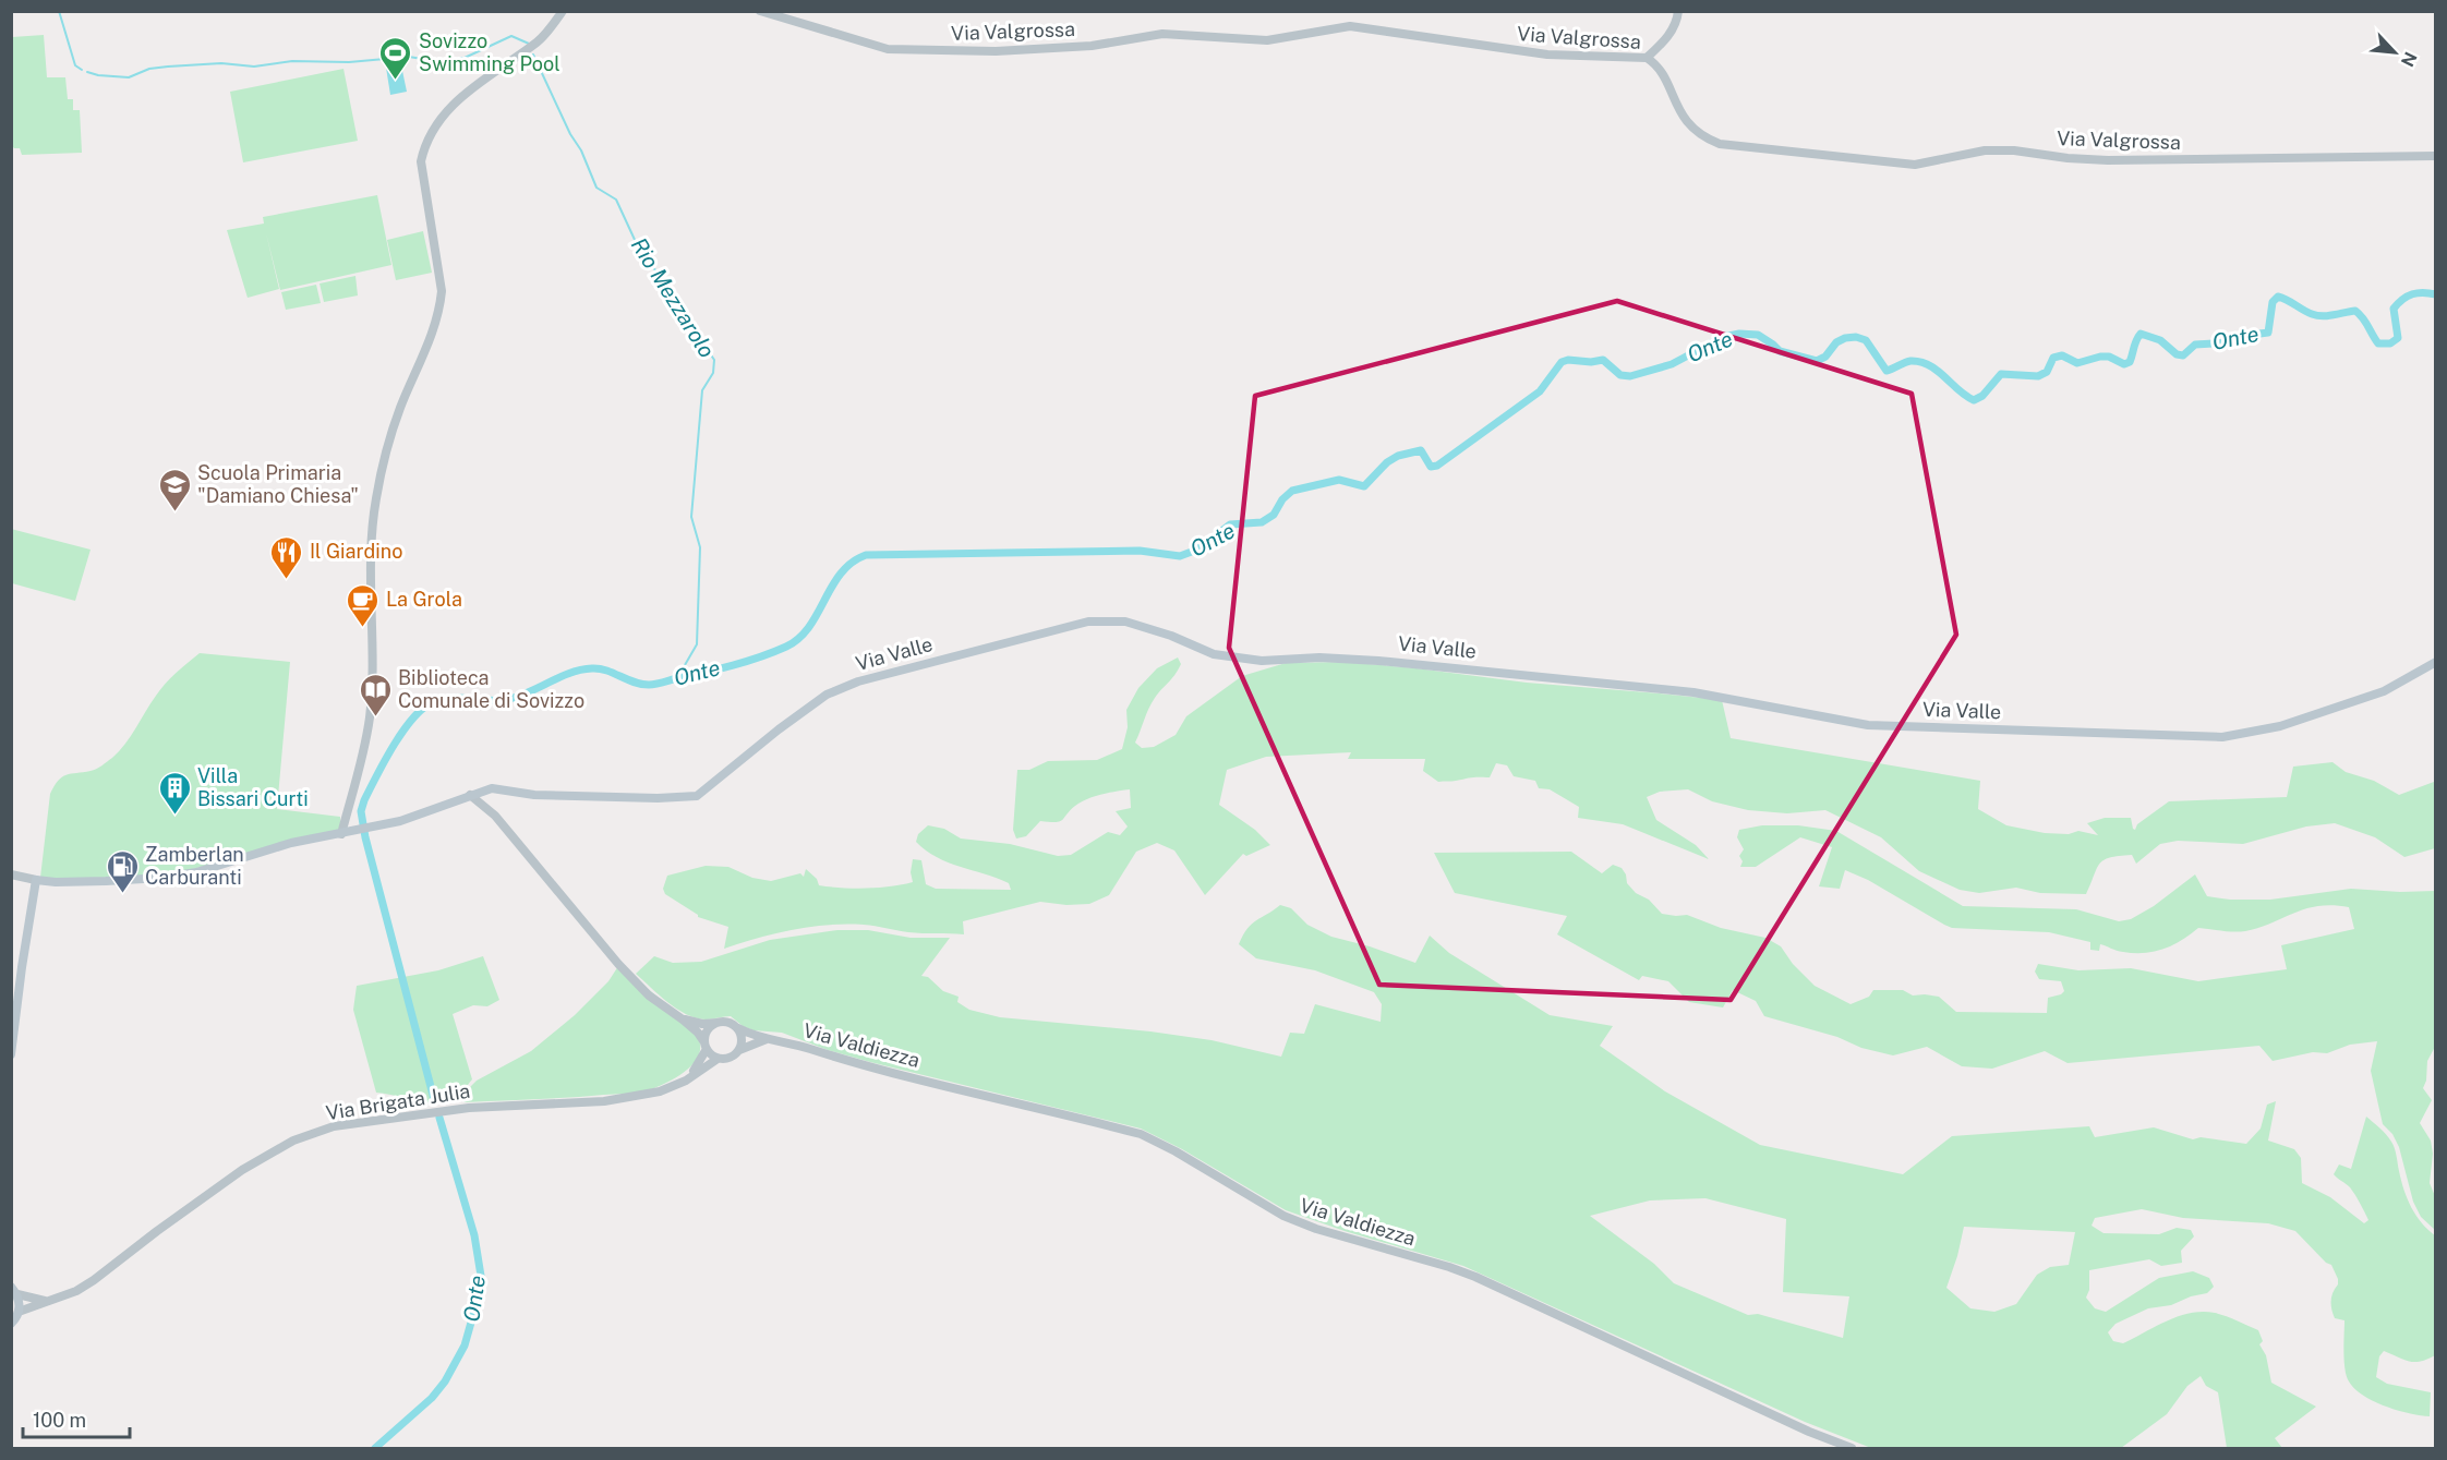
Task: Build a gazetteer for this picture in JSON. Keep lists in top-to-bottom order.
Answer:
{
  "streets": {
    "main road": ["Via Valle"],
    "street": ["Via Valgrossa", "Via Valdiezza", "Via Brigata Julia"]
  },
  "crossings": [
    ["Via Valdiezza", "Via Brigata Julia"]
  ],
  "water": ["Rio Mezzarolo", "Onte"],
  "places": {
    "sports": ["Sovizzo Swimming Pool"],
    "school or university": ["Scuola Primaria \"Damiano Chiesa\""],
    "restaurant": ["Il Giardino"],
    "cafe": ["La Grola"],
    "library": ["Biblioteca Comunale di Sovizzo"],
    "building": ["Villa Bissari Curti"],
    "fuel station": ["Zamberlan Carburanti"]
  },
  "scale_bar": "100 m",
  "north": "bottom right"
}
